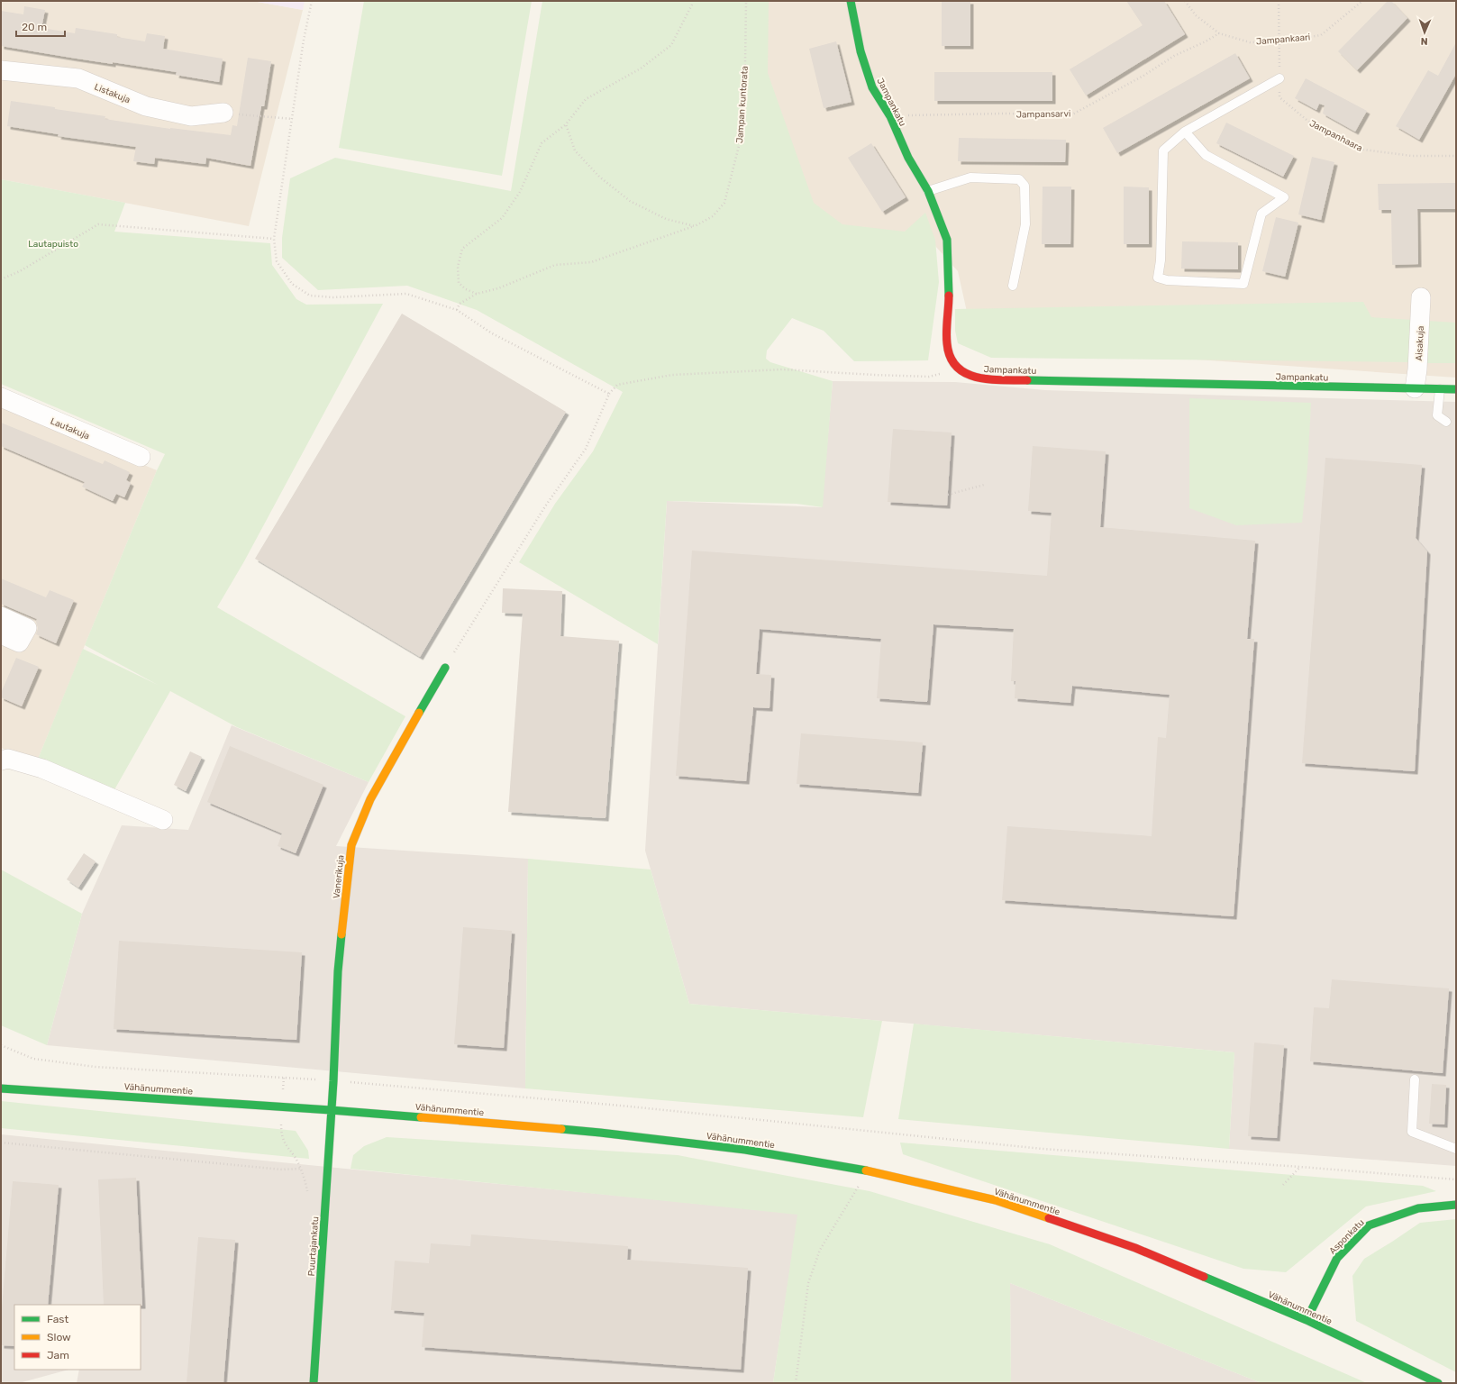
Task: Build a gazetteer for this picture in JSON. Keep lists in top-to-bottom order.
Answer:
{
  "streets": {
    "street": [
      "Listakuja",
      "Jampankatu",
      "Aisakuja",
      "Lautakuja",
      "Vanerikuja",
      "Vähänummentie",
      "Asponkatu",
      "Puurtajankatu"
    ],
    "path": [
      "Jampankaari",
      "Jampan kuntorata",
      "Jampansarvi",
      "Jampanhaara"
    ]
  },
  "crossings": [
    ["Jampankaari", "Jampansarvi"],
    ["Jampankaari", "Jampanhaara"],
    ["Jampankatu", "Jampansarvi"],
    ["Jampankatu", "Aisakuja"],
    ["Vanerikuja", "Vähänummentie"],
    ["Vanerikuja", "Puurtajankatu"],
    ["Vähänummentie", "Asponkatu"],
    ["Vähänummentie", "Puurtajankatu"]
  ],
  "parks": ["Lautapuisto"],
  "legend": ["Fast", "Slow", "Jam"],
  "scale_bar": "20 m",
  "north": "bottom"
}
